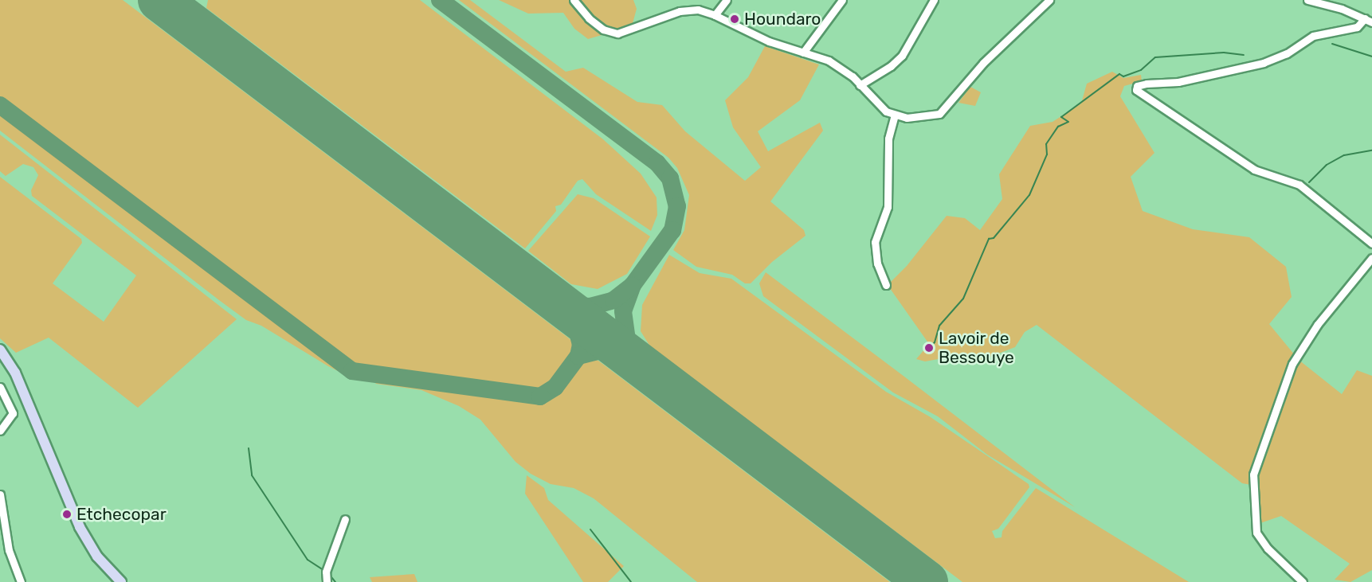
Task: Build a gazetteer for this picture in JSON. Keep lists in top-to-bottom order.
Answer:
{
  "places": ["Houndaro", "Lavoir de Bessouye", "Etchecopar"]
}
